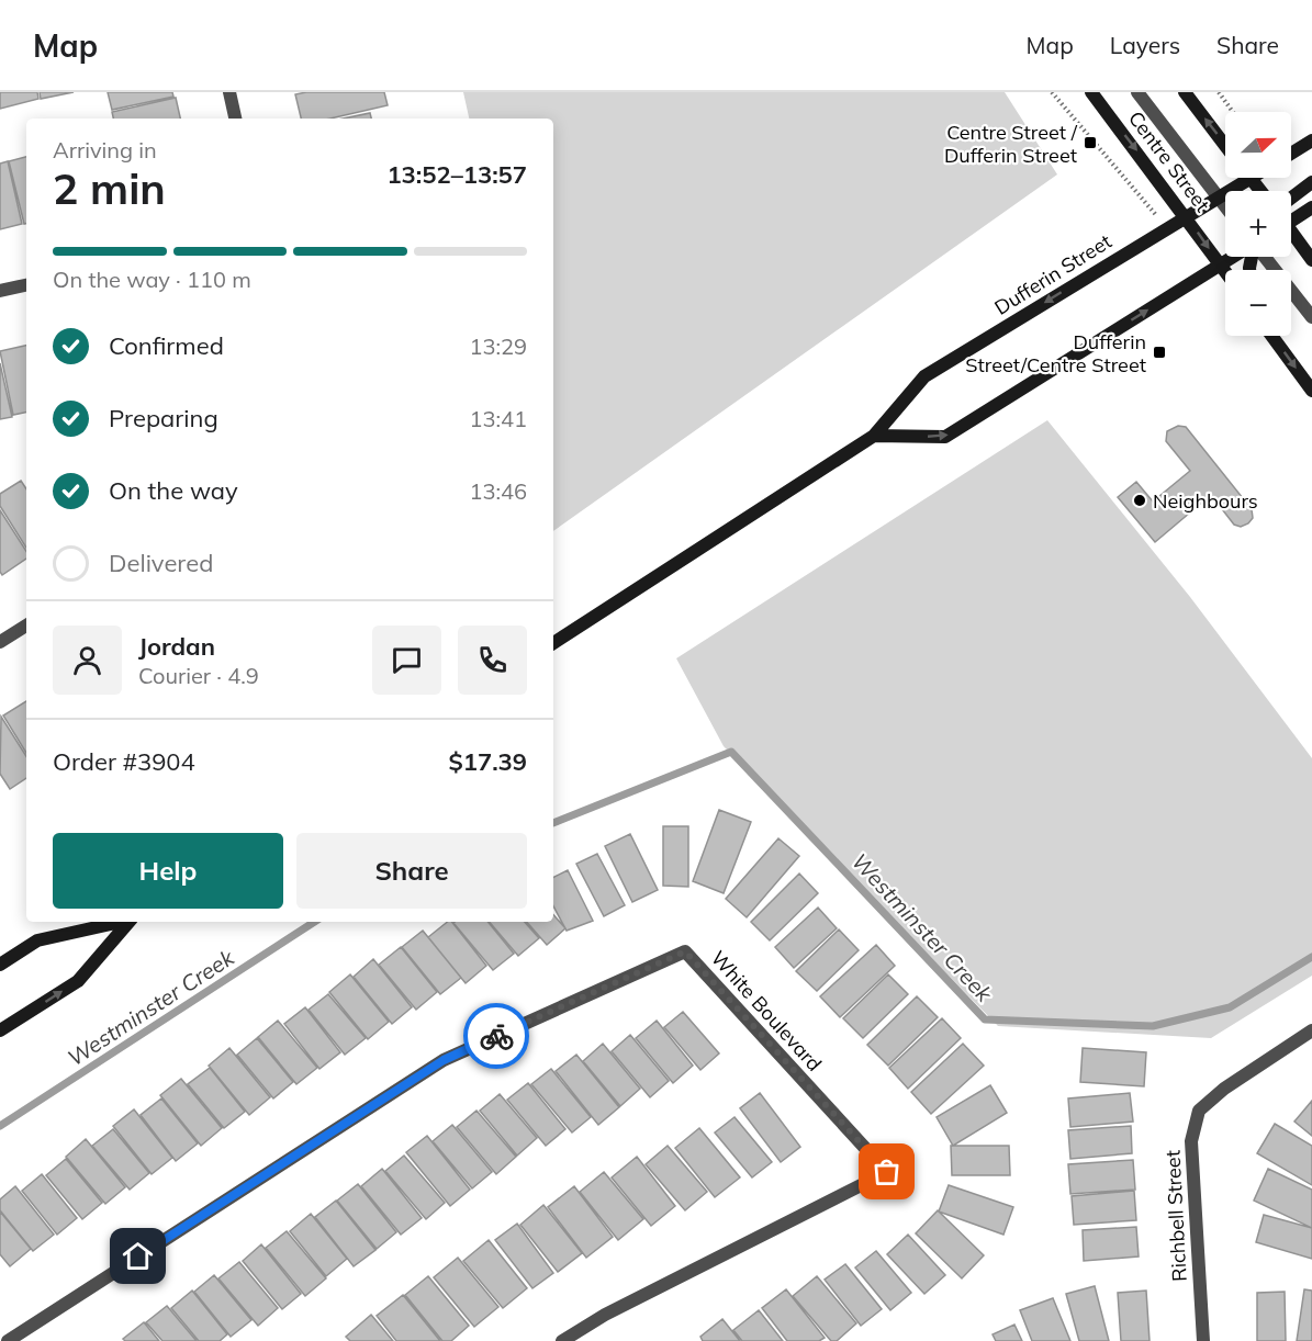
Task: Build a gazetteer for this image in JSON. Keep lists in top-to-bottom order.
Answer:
{
  "streets": {
    "main road": ["Centre Street", "Dufferin Street"],
    "street": ["White Boulevard", "Richbell Street"]
  },
  "crossings": [
    ["Centre Street", "Dufferin Street"]
  ],
  "water": ["Westminster Creek"],
  "places": {
    "transit": ["Centre Street / Dufferin Street", "Dufferin Street/Centre Street"],
    "other": ["Neighbours"]
  },
  "north": "right",
  "page": {
    "header": "Map",
    "nav": ["Map", "Layers", "Share"],
    "map_buttons": ["+", "−"],
    "heading": ["2 min", "Arriving in", "13:52–13:57"],
    "panel": [
      "Jordan",
      "Courier · 4.9",
      "Order #3904",
      "$17.39"
    ],
    "bar": "On the way · 110 m",
    "list": [
      ["Confirmed", "13:29"],
      ["Preparing", "13:41"],
      ["On the way", "13:46"],
      "Delivered"
    ],
    "buttons": ["Help", "Share"]
  }
}
